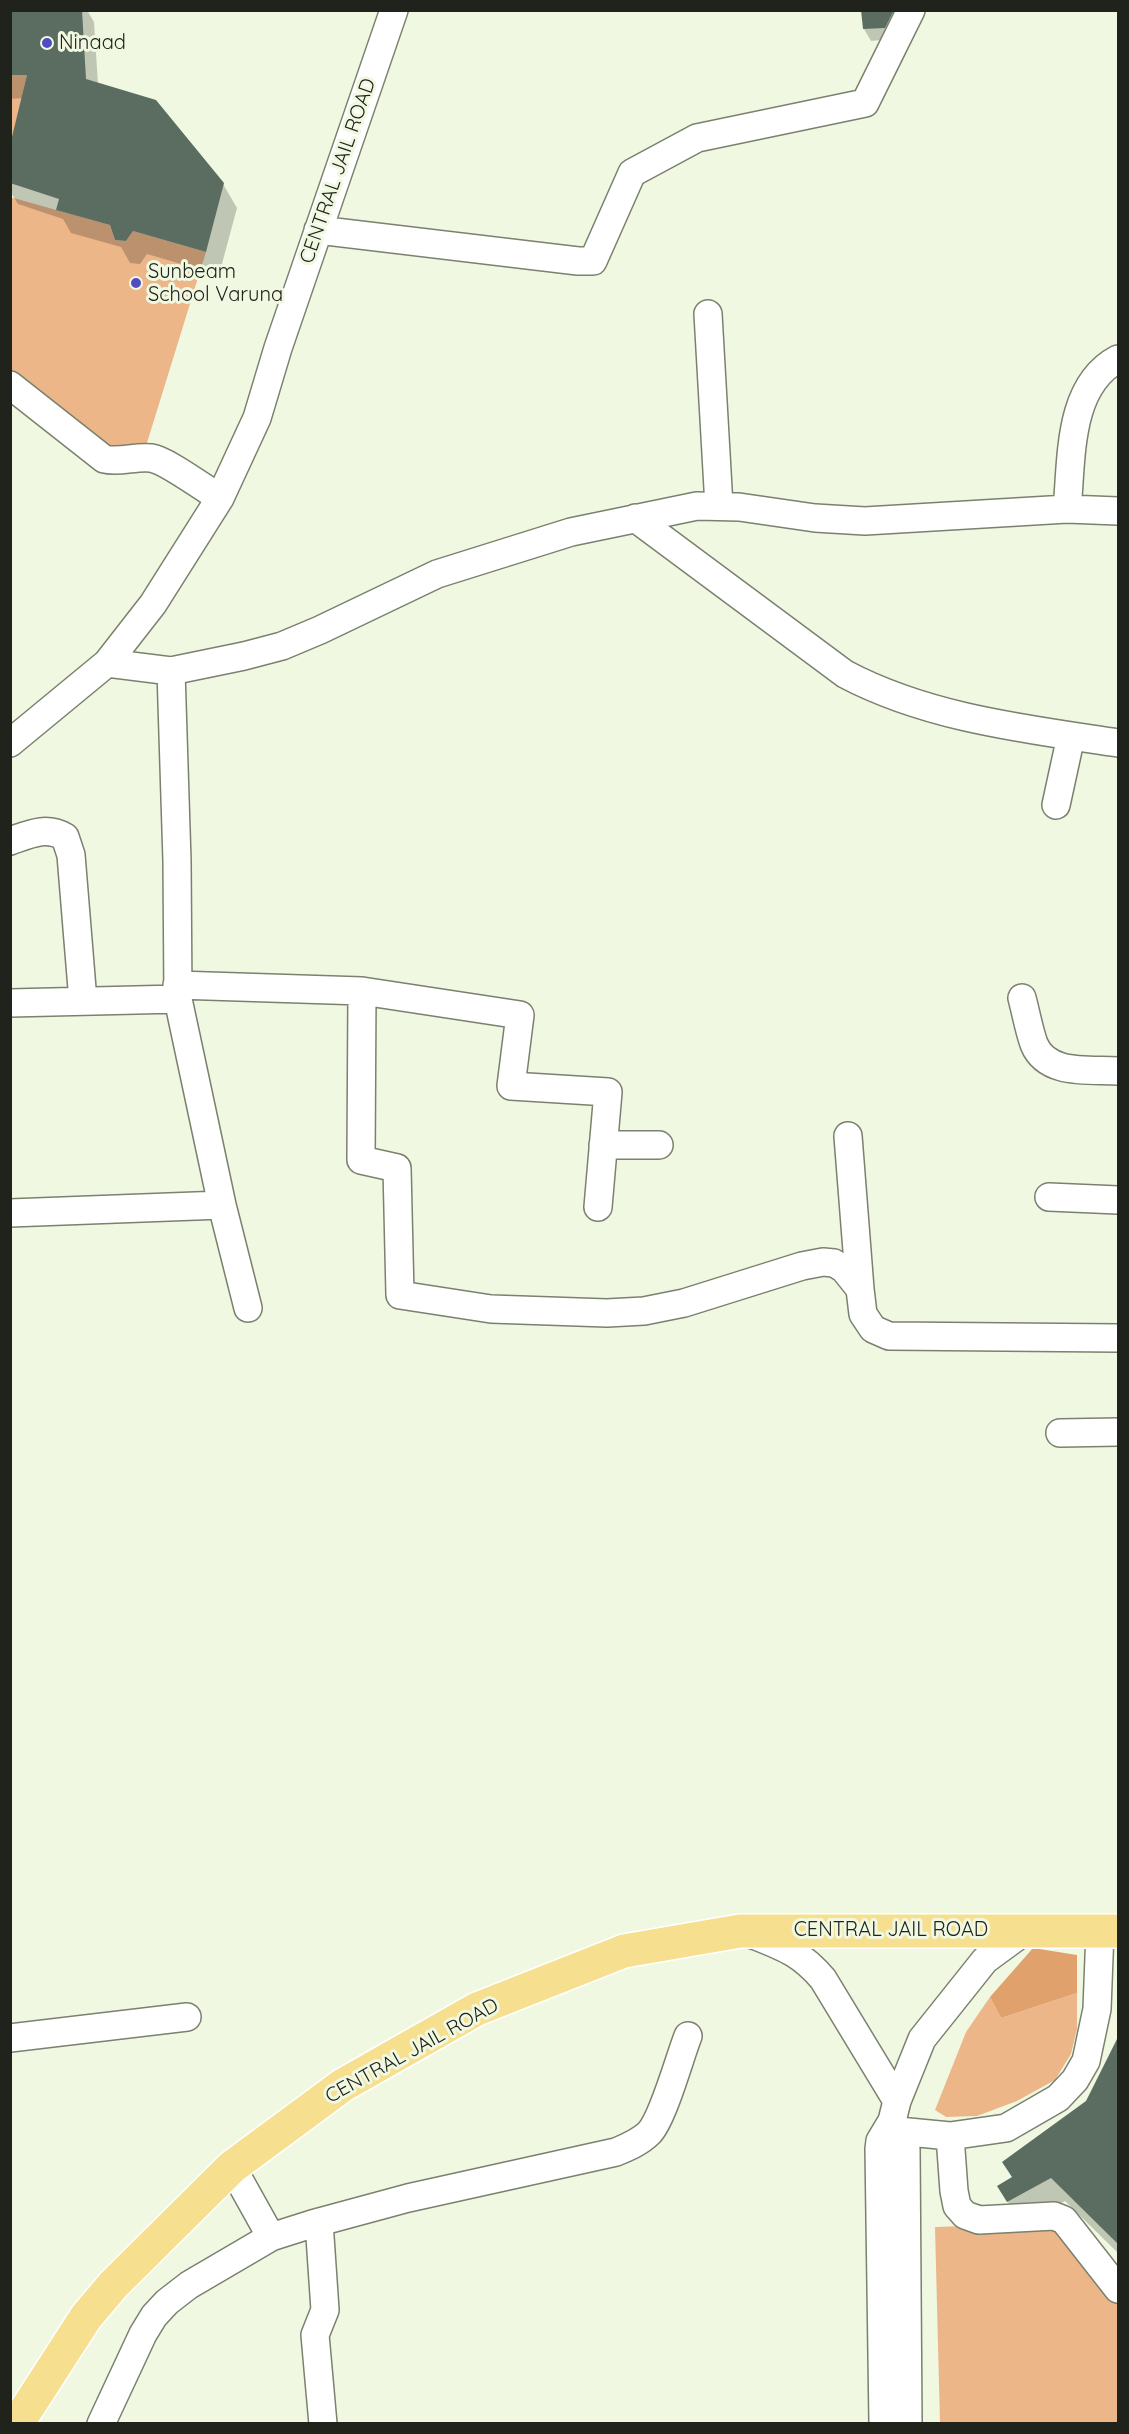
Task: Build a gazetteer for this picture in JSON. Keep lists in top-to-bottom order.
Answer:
{
  "streets": {
    "main road": ["CENTRAL JAIL ROAD"]
  },
  "places": ["Ninaad", "Sunbeam School Varuna"]
}
